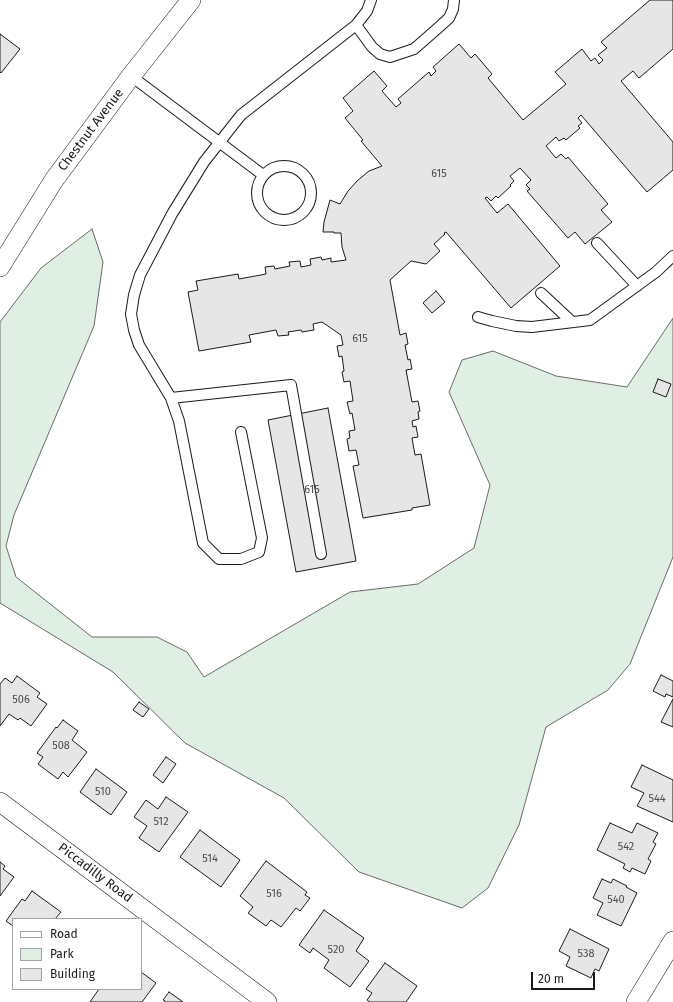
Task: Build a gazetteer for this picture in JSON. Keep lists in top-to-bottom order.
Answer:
{
  "streets": {
    "street": ["Chestnut Avenue", "Piccadilly Road"]
  },
  "house_numbers": [
    "615",
    "615",
    "615",
    "506",
    "508",
    "510",
    "544",
    "512",
    "542",
    "514",
    "516",
    "540",
    "520",
    "538"
  ],
  "legend": ["Road", "Park", "Building"],
  "scale_bar": "20 m"
}
